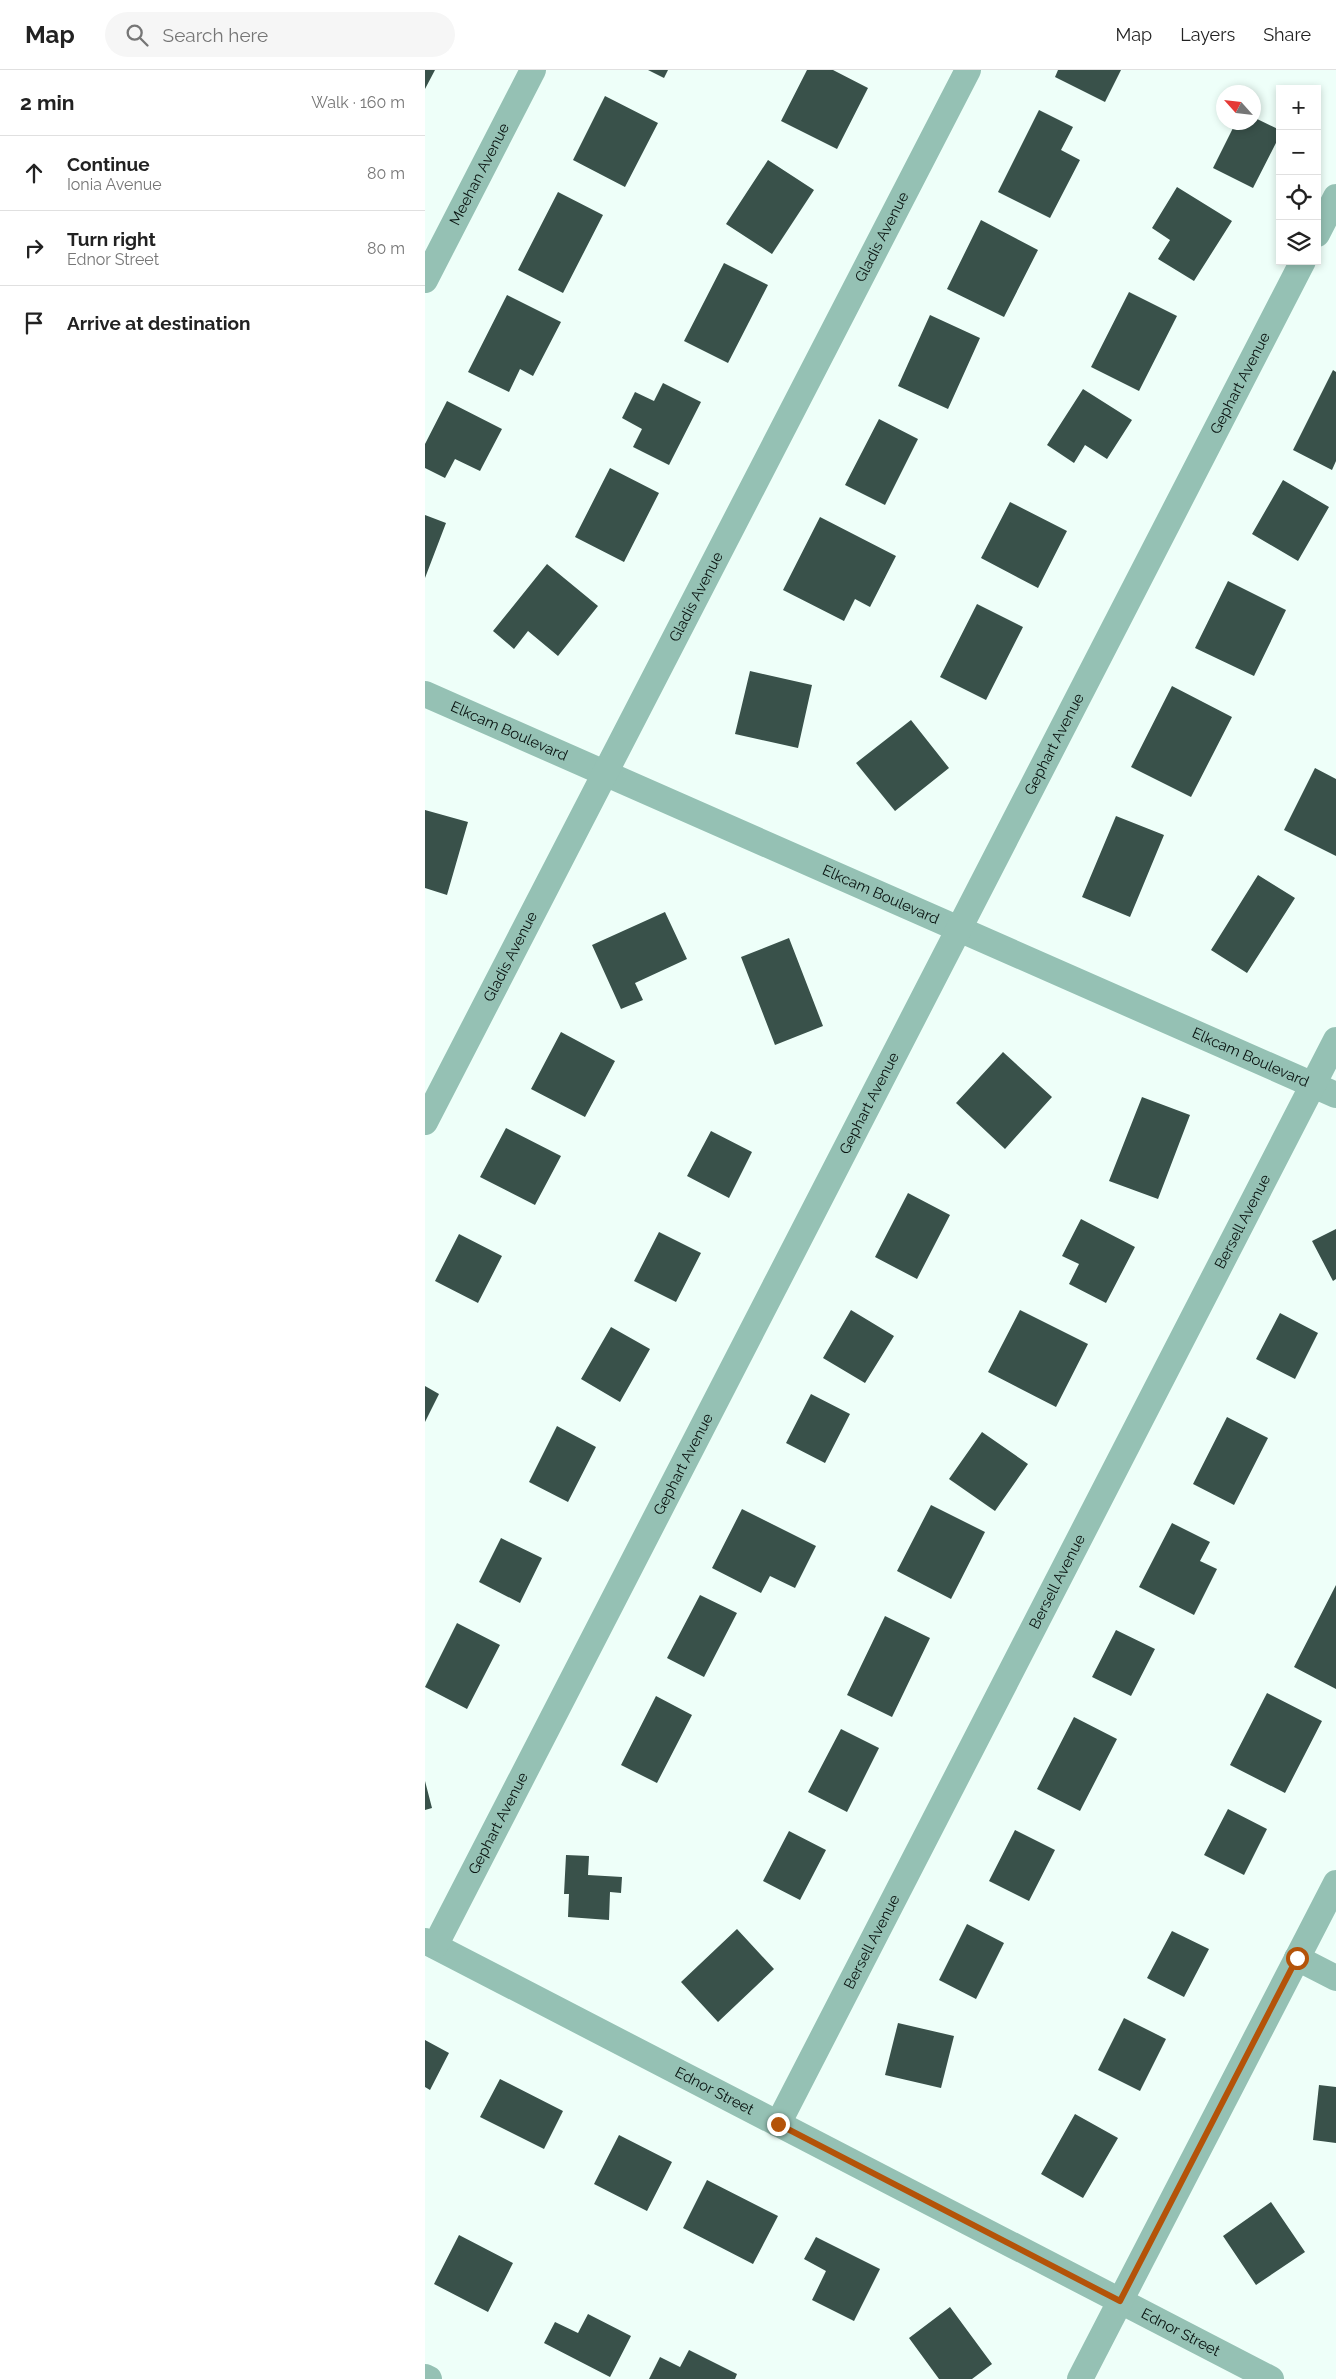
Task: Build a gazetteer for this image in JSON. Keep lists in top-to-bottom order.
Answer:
{
  "streets": {
    "street": [
      "Meehan Avenue",
      "Gladis Avenue",
      "Gephart Avenue",
      "Elkcam Boulevard",
      "Bersell Avenue",
      "Ednor Street"
    ]
  },
  "crossings": [
    ["Gladis Avenue", "Elkcam Boulevard"],
    ["Gephart Avenue", "Elkcam Boulevard"],
    ["Gephart Avenue", "Ednor Street"],
    ["Elkcam Boulevard", "Bersell Avenue"],
    ["Bersell Avenue", "Ednor Street"]
  ],
  "north": "top left",
  "page": {
    "header": "Map",
    "search": "Search here",
    "nav": ["Map", "Layers", "Share"],
    "heading": ["2 min", "Walk · 160 m"],
    "map_buttons": ["+", "−"],
    "list": [
      ["Continue", "Ionia Avenue", "80 m"],
      ["Turn right", "Ednor Street", "80 m"],
      "Arrive at destination"
    ]
  }
}
